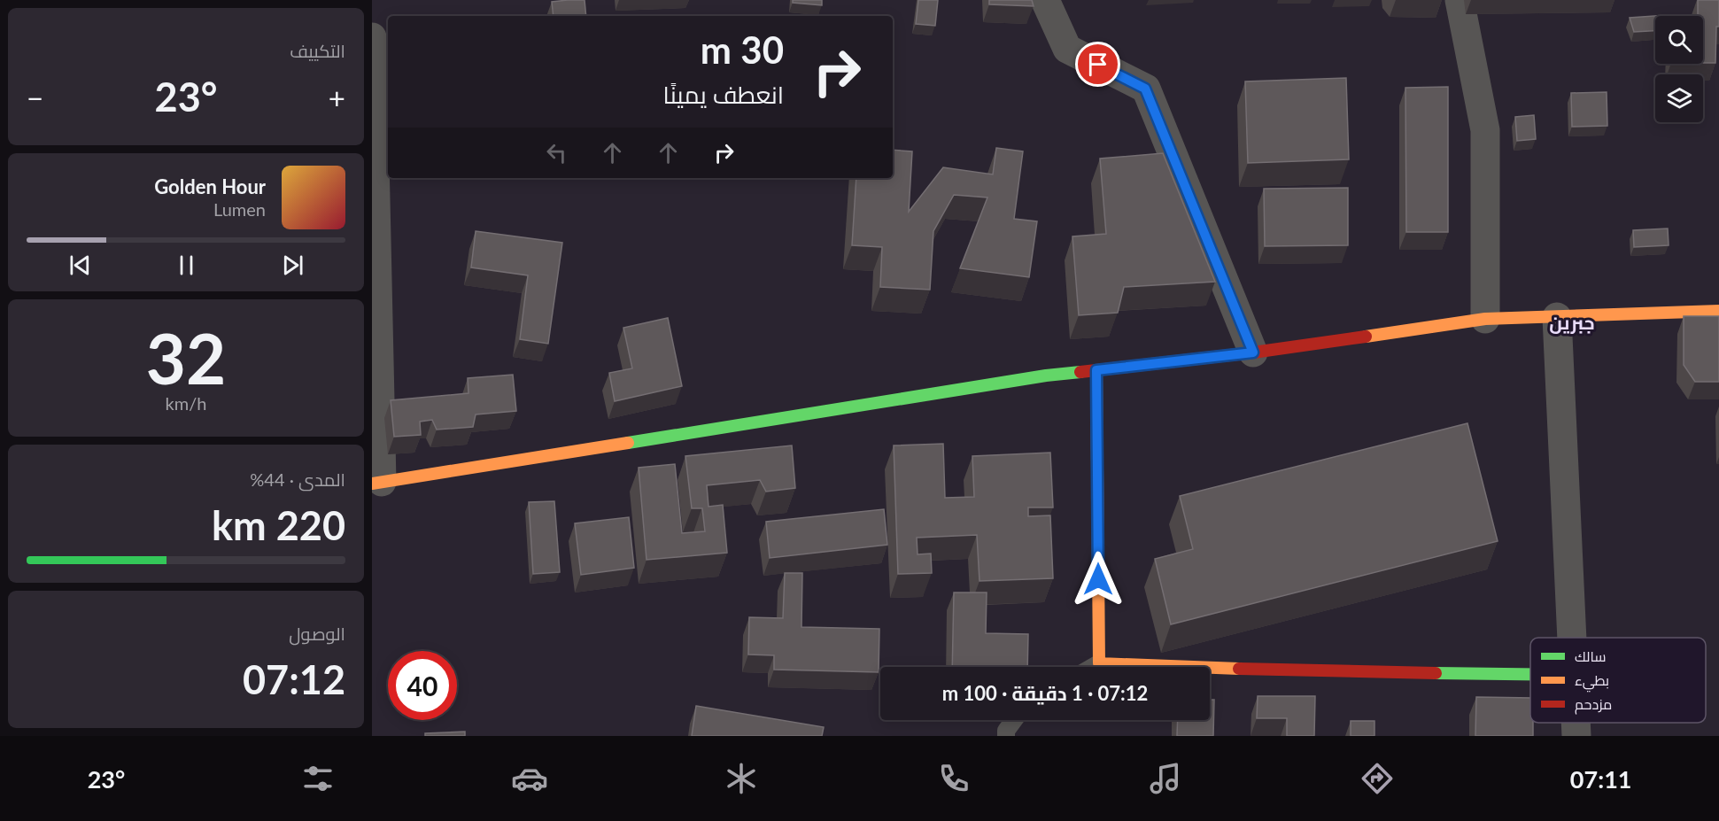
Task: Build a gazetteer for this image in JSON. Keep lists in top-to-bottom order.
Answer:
{
  "districts": ["جبرين"],
  "legend": ["سالك", "بطيء", "مزدحم"],
  "page": {
    "tile": [
      "التكييف",
      ["32", "km/h"],
      ["المدى · 44%", "220 km"],
      ["الوصول", "07:12"]
    ],
    "turn": ["30 m", "انعطف يمينًا"],
    "heat": ["−", "23°", "+"],
    "song": ["Golden Hour", "Lumen"],
    "limit": "40",
    "trip": "07:12 · 1 دقيقة · 100 m",
    "tabs": ["07:11", "23°"]
  }
}
